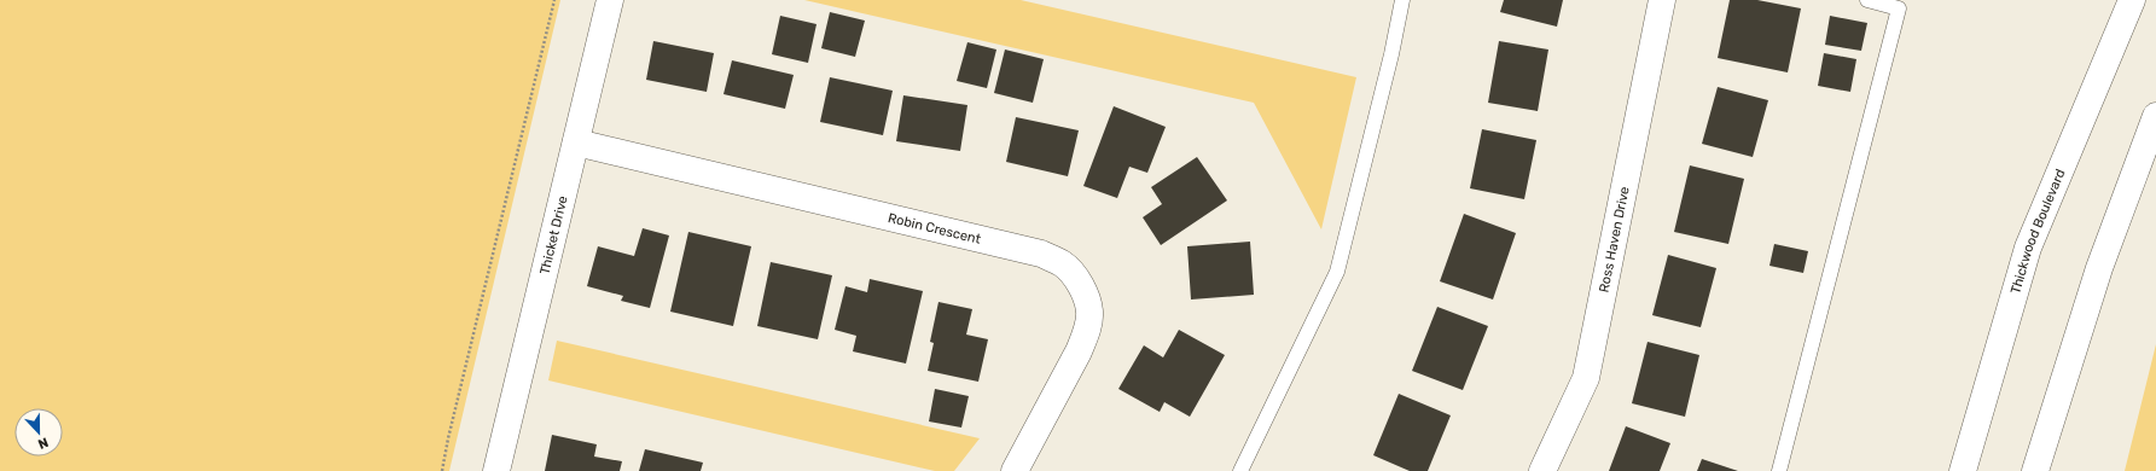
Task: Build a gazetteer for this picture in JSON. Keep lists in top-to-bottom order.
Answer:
{
  "streets": {
    "street": [
      "Robin Crescent",
      "Thickwood Boulevard",
      "Thicket Drive",
      "Ross Haven Drive"
    ]
  },
  "crossings": [
    ["Robin Crescent", "Thicket Drive"]
  ],
  "north": "bottom"
}
